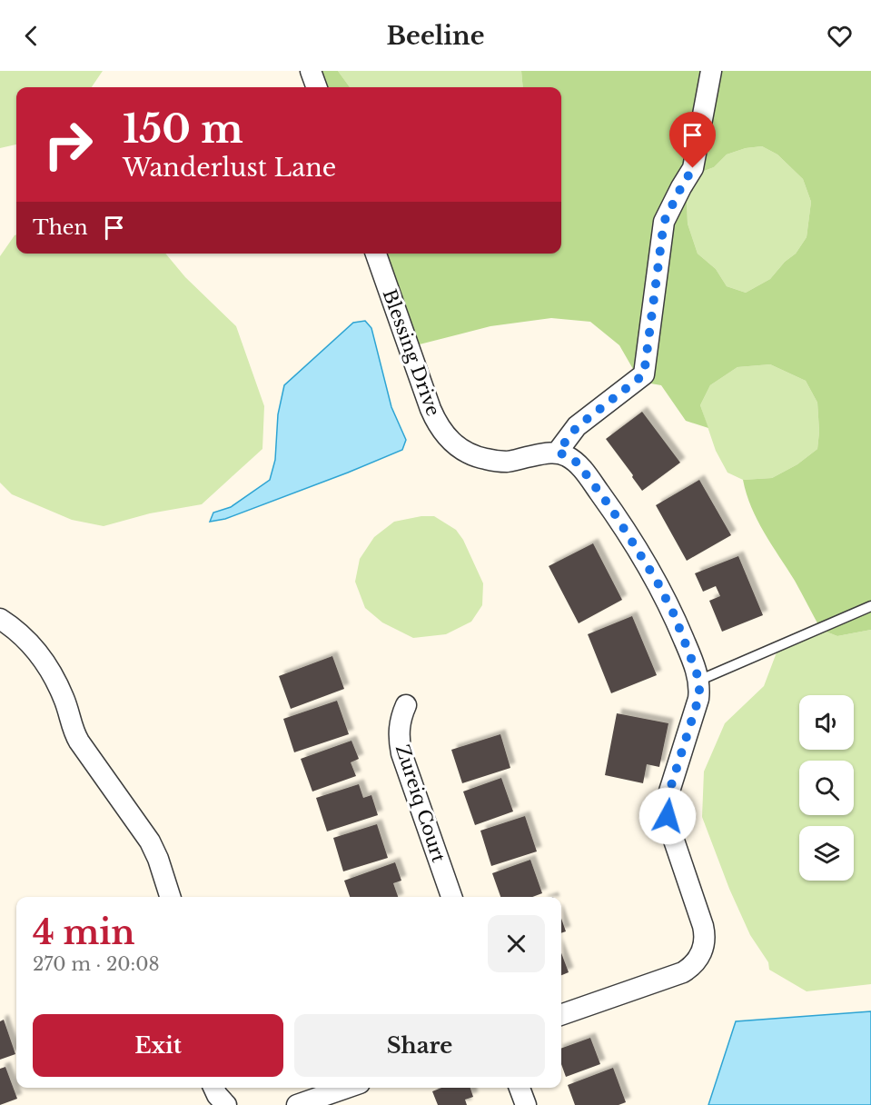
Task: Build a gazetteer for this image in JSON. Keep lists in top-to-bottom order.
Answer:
{
  "streets": {
    "street": ["Blessing Drive", "Zureiq Court"]
  },
  "page": {
    "header": "Beeline",
    "turn": ["150 m", "Wanderlust Lane"],
    "then": "Then",
    "heading": ["4 min", "270 m · 20:08"],
    "buttons": ["Exit", "Share"]
  }
}
